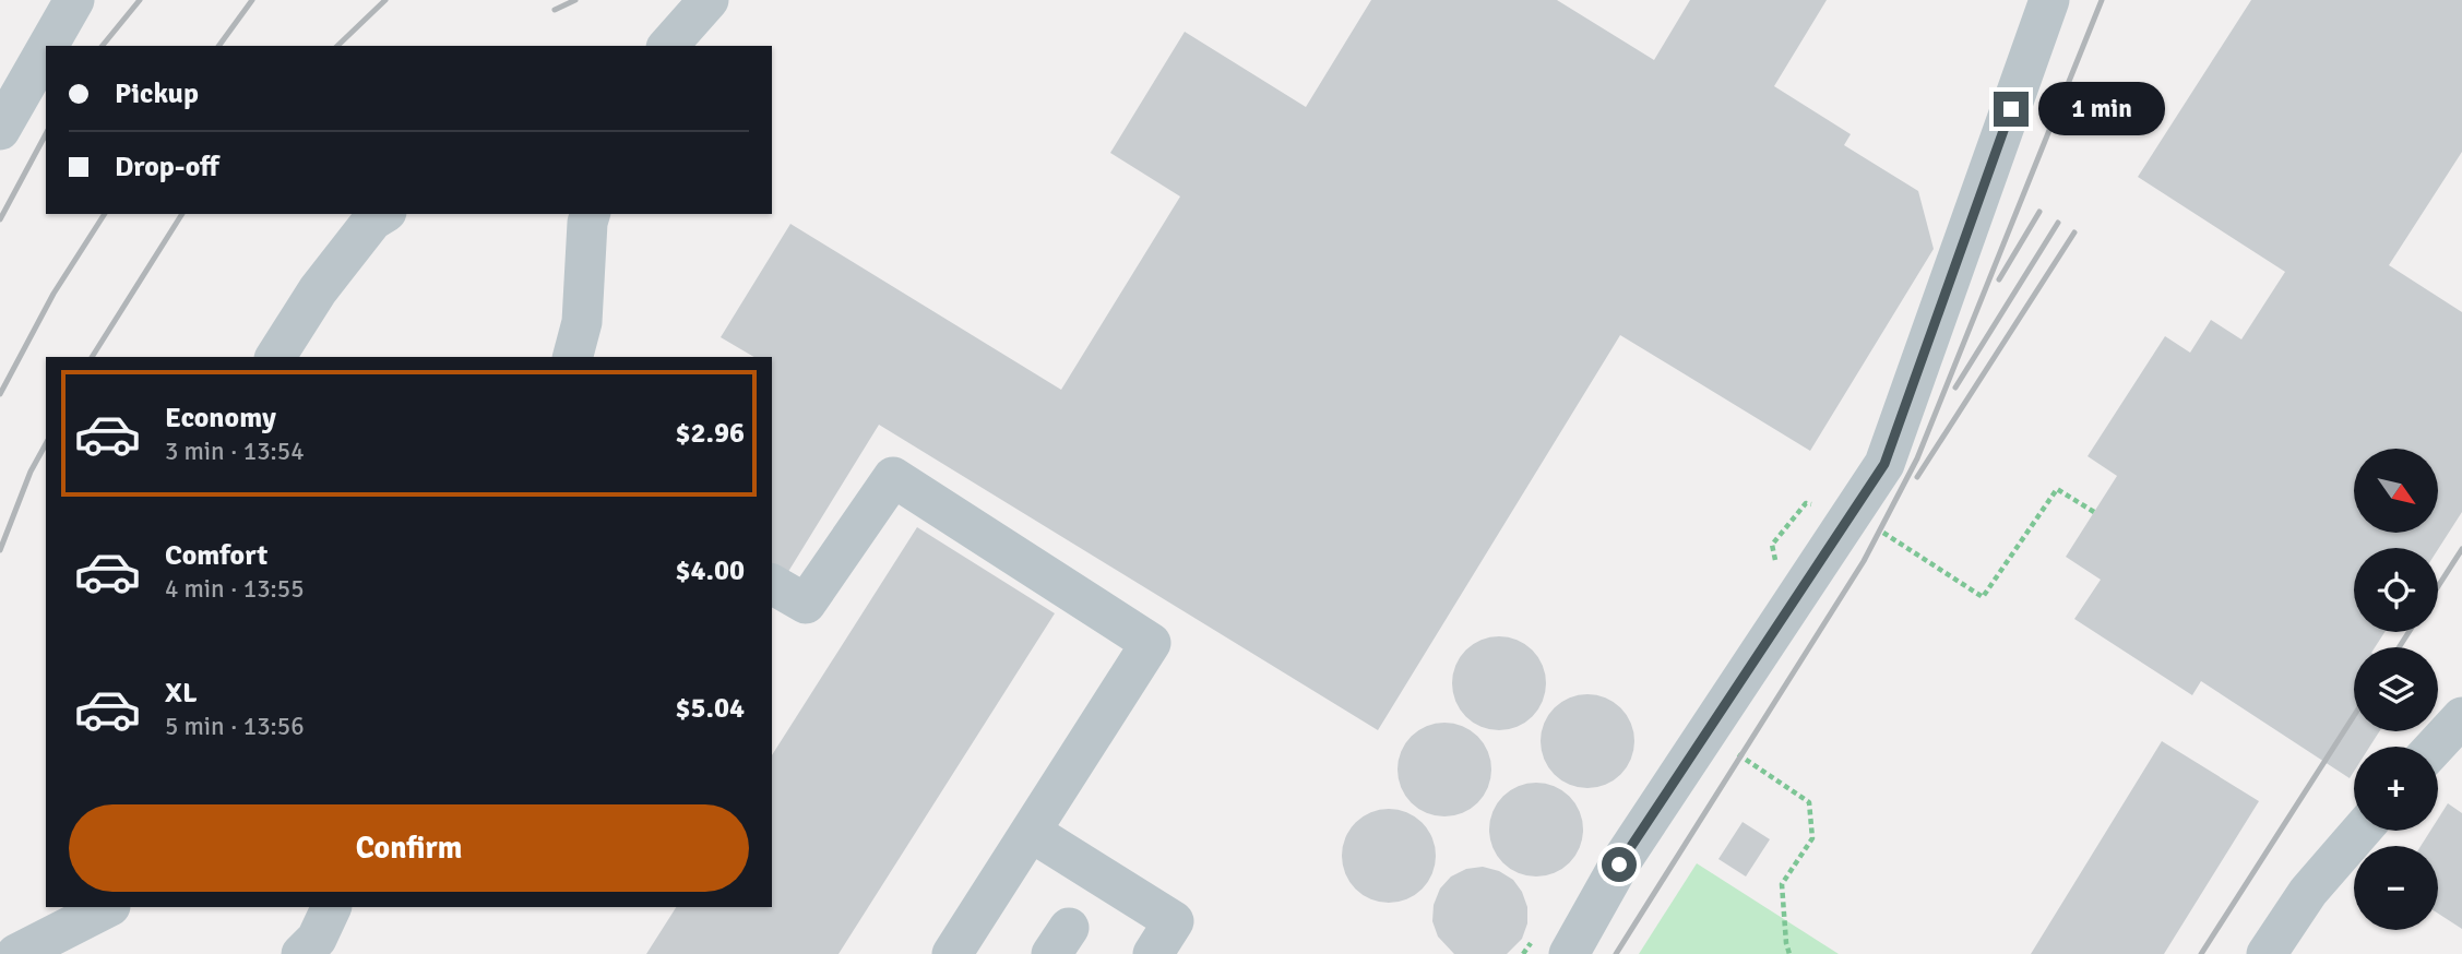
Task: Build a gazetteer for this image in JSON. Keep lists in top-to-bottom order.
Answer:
{
  "north": "bottom right",
  "page": {
    "banner": ["Pickup", "Drop-off"],
    "bubble": "1 min",
    "list": [
      {
        "name": "Economy",
        "note": "3 min · 13:54",
        "value": "$2.96"
      },
      {
        "name": "Comfort",
        "note": "4 min · 13:55",
        "value": "$4.00"
      },
      {
        "name": "XL",
        "note": "5 min · 13:56",
        "value": "$5.04"
      }
    ],
    "map_buttons": ["+", "−"],
    "buttons": "Confirm"
  }
}
